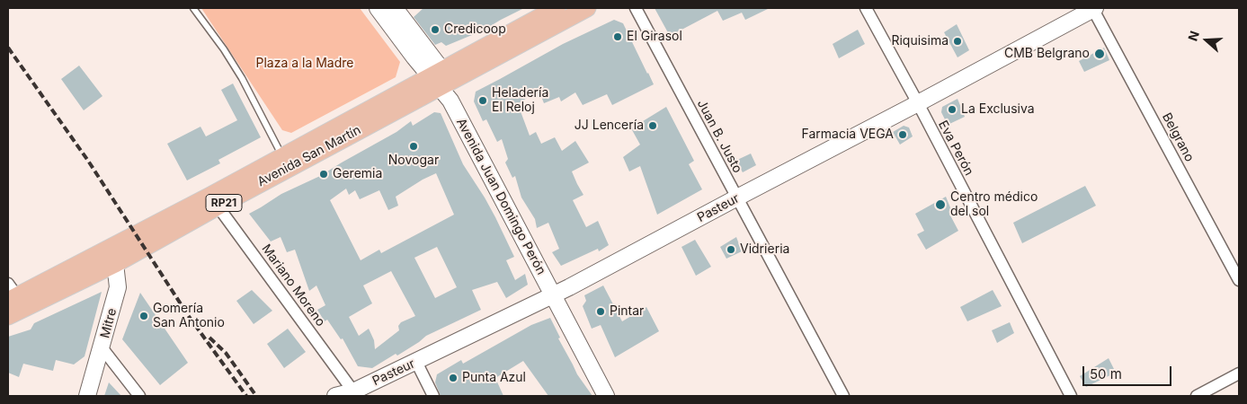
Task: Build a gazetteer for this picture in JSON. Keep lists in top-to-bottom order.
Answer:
{
  "streets": {
    "main road": ["Avenida San Martín", "RP21"],
    "street": [
      "Juan B. Justo",
      "Belgrano",
      "Eva Perón",
      "Avenida Juan Domingo Perón",
      "Pasteur",
      "Mariano Moreno",
      "Mitre"
    ]
  },
  "crossings": [
    ["Juan B. Justo", "Pasteur"],
    ["Belgrano", "Pasteur"],
    ["Eva Perón", "Pasteur"],
    ["Avenida San Martín", "Avenida Juan Domingo Perón"],
    ["Avenida San Martín", "Mariano Moreno"],
    ["Avenida San Martín", "Mitre"],
    ["Avenida Juan Domingo Perón", "Pasteur"],
    ["Pasteur", "Mariano Moreno"]
  ],
  "parks": ["Plaza a la Madre"],
  "places": [
    "Credicoop",
    "El Girasol",
    "Riquisima",
    "CMB Belgrano",
    "Heladería El Reloj",
    "La Exclusiva",
    "JJ Lencería",
    "Farmacia VEGA",
    "Novogar",
    "Geremia",
    "Centro médico del sol",
    "Vidrieria",
    "Pintar",
    "Gomería San Antonio",
    "Punta Azul"
  ],
  "scale_bar": "50 m",
  "north": "left"
}
